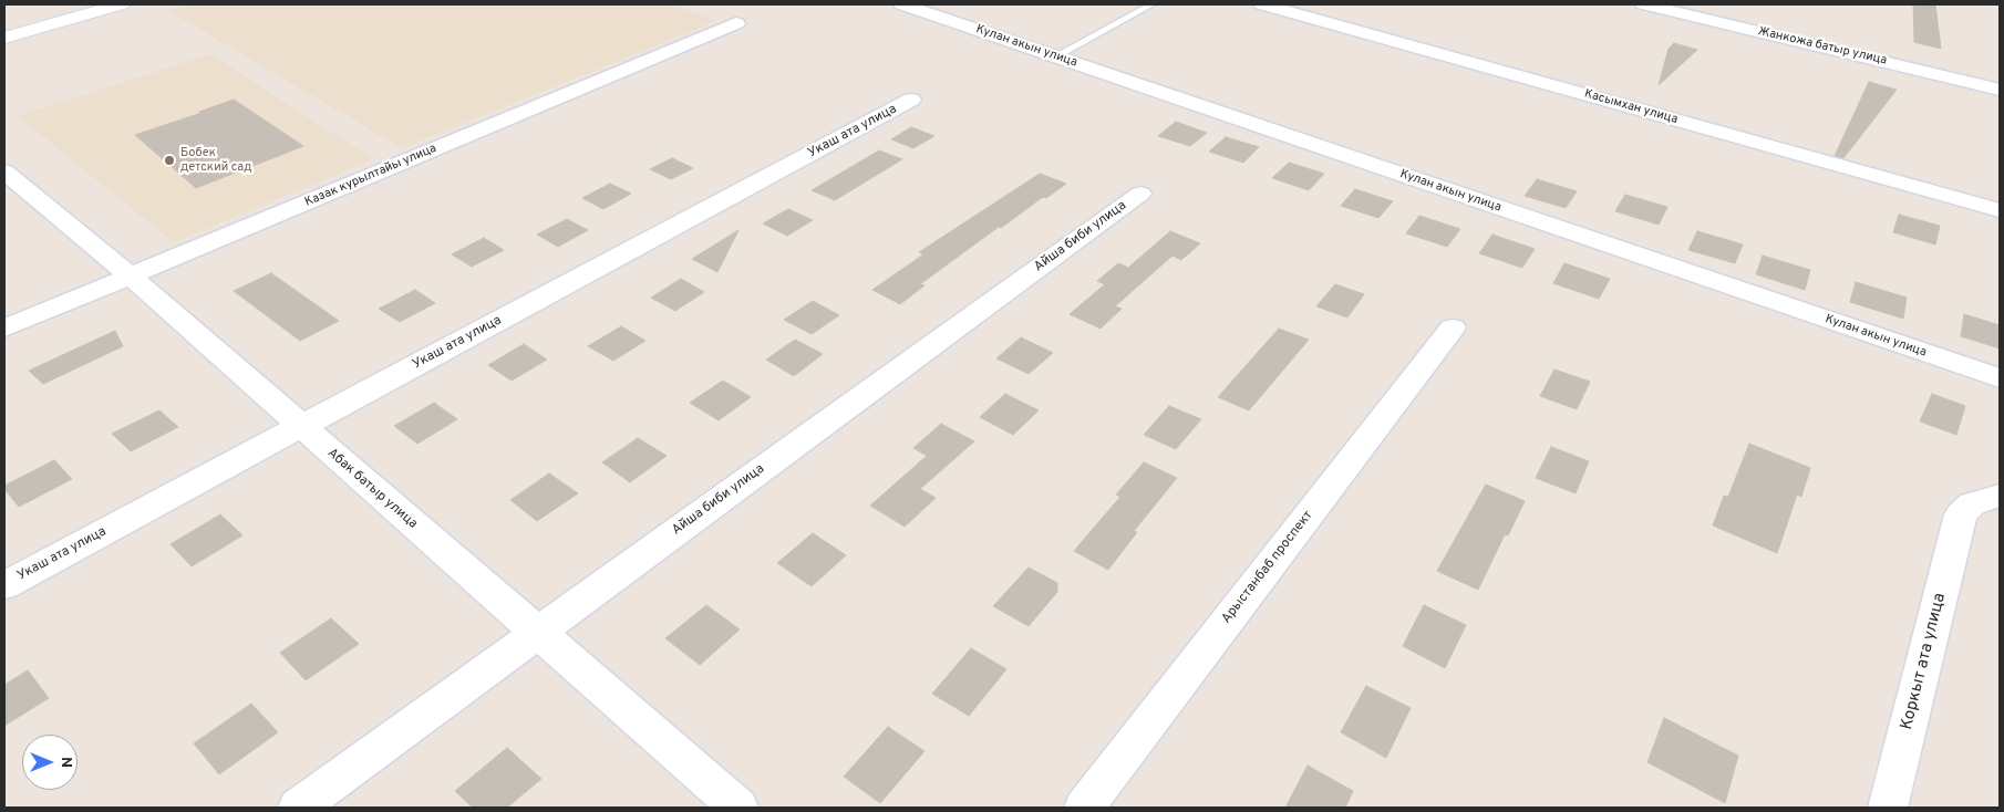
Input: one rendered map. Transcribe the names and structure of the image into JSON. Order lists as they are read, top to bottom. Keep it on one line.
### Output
{"streets":{"street":["Кулан акын улица","Жанкожа батыр улица","Касымхан улица","Укаш ата улица","Казак курылтайы улица","Айша биби улица","Абак батыр улица","Арыстанбаб проспект","Коркыт ата улица"]},"crossings":[["Укаш ата улица","Абак батыр улица"],["Казак курылтайы улица","Абак батыр улица"],["Айша биби улица","Абак батыр улица"]],"places":["Бобек детский сад"],"north":"right"}
